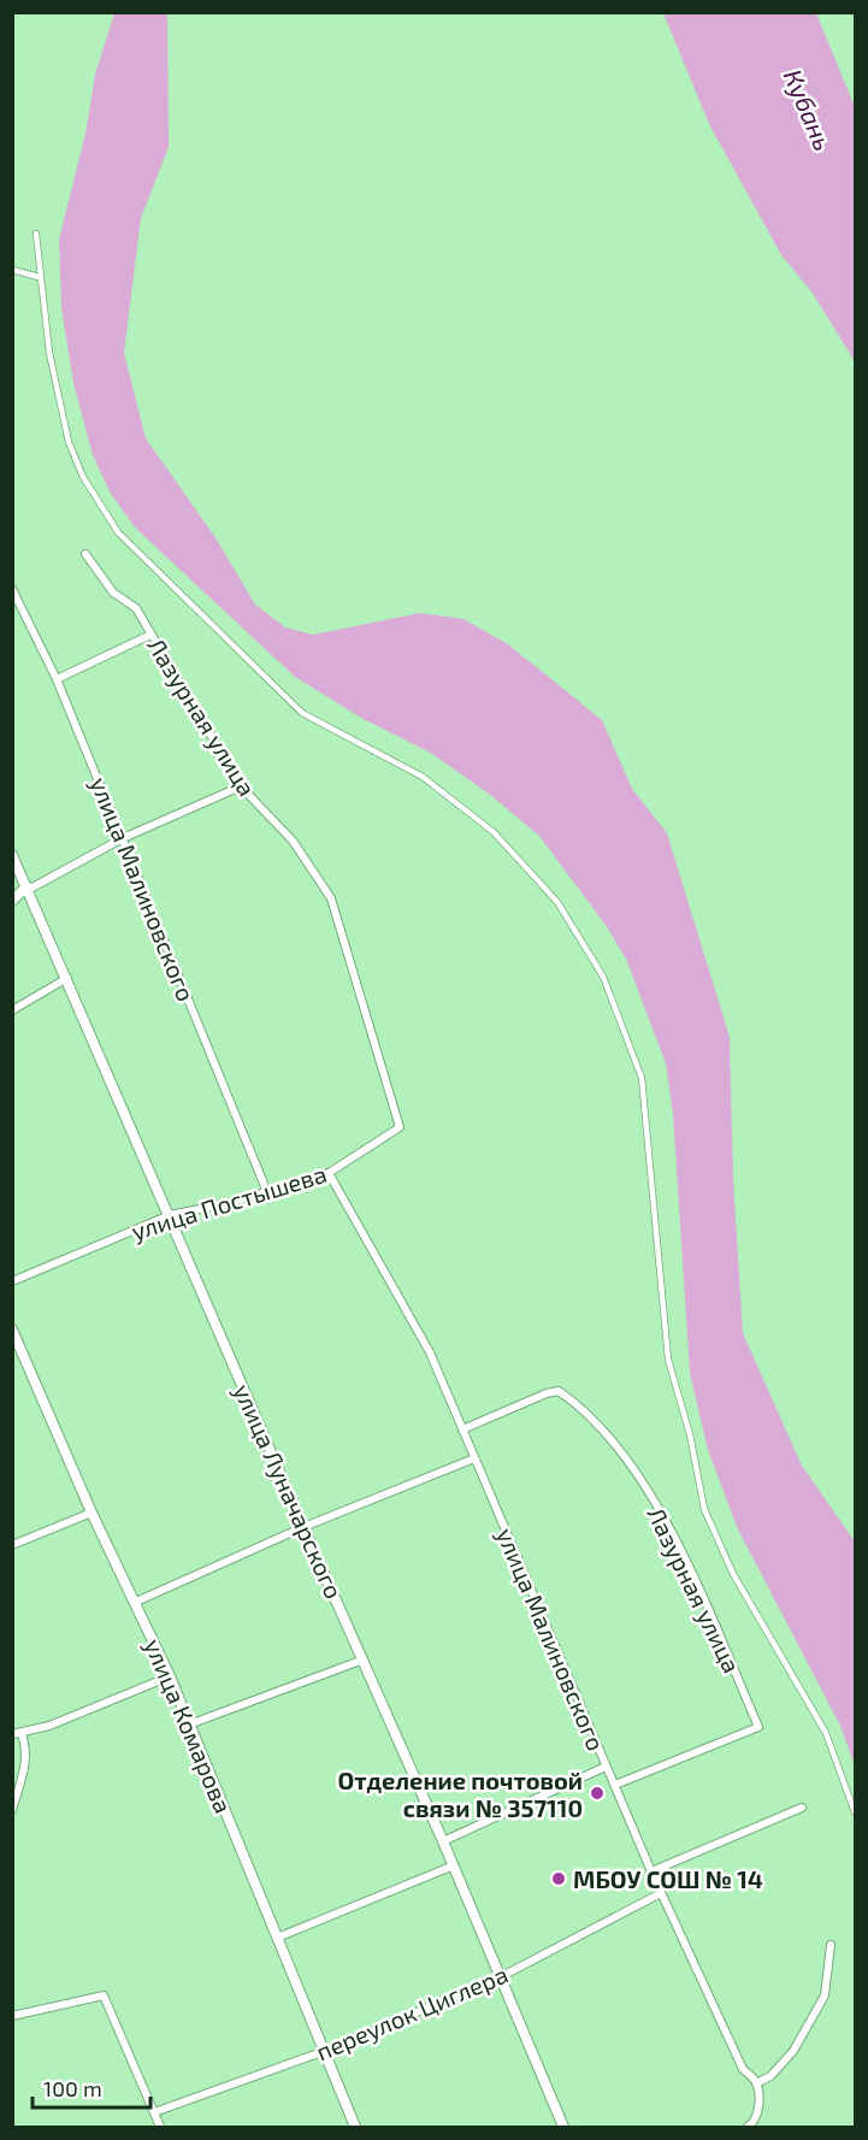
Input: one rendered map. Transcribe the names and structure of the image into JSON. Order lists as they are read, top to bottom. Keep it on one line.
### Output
{"streets":{"street":["Лазурная улица","улица Малиновского","улица Постышева","улица Луначарского","улица Комарова","переулок Циглера"]},"crossings":[["Лазурная улица","улица Малиновского"],["Лазурная улица","улица Постышева"],["улица Малиновского","улица Постышева"],["улица Малиновского","переулок Циглера"],["улица Постышева","улица Луначарского"],["улица Луначарского","переулок Циглера"],["улица Комарова","переулок Циглера"]],"water":["Кубань"],"places":["Отделение почтовой связи № 357110","МБОУ СОШ № 14"],"scale_bar":"100 m"}
